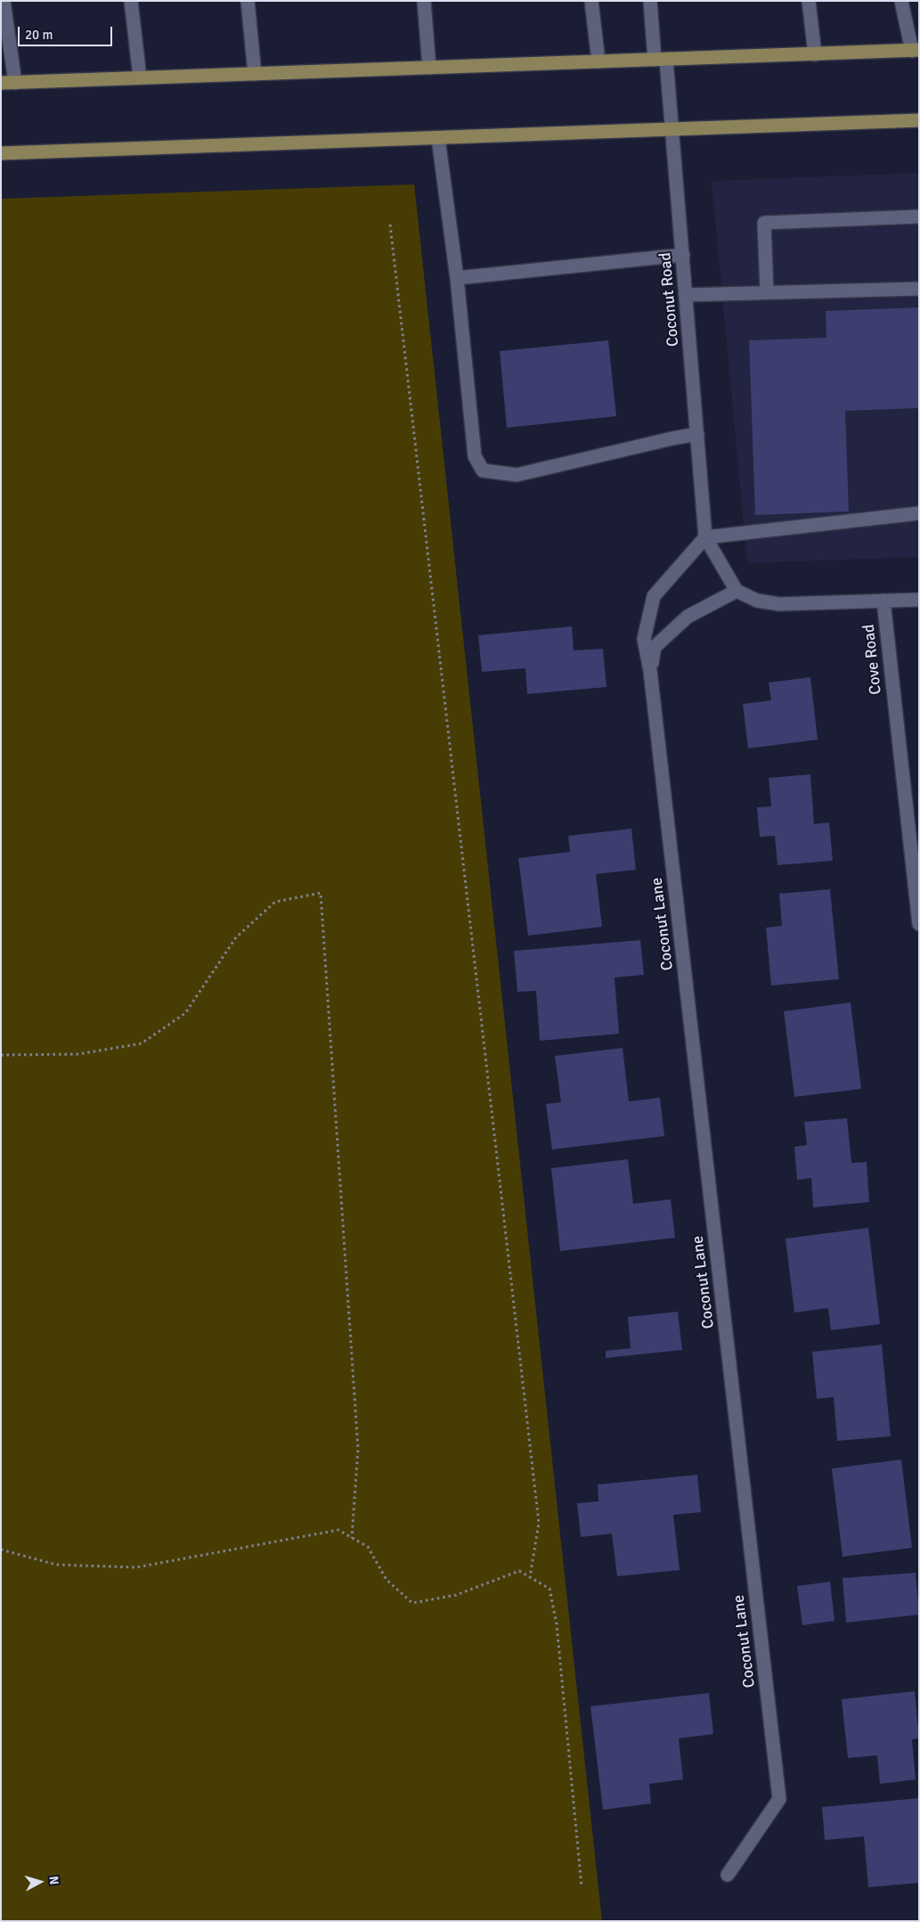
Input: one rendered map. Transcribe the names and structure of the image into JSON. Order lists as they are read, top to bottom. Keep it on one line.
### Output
{"streets":{"street":["Coconut Road","Cove Road","Coconut Lane"]},"crossings":[["Coconut Road","Coconut Lane"],["Cove Road","Coconut Lane"]],"scale_bar":"20 m","north":"right"}
